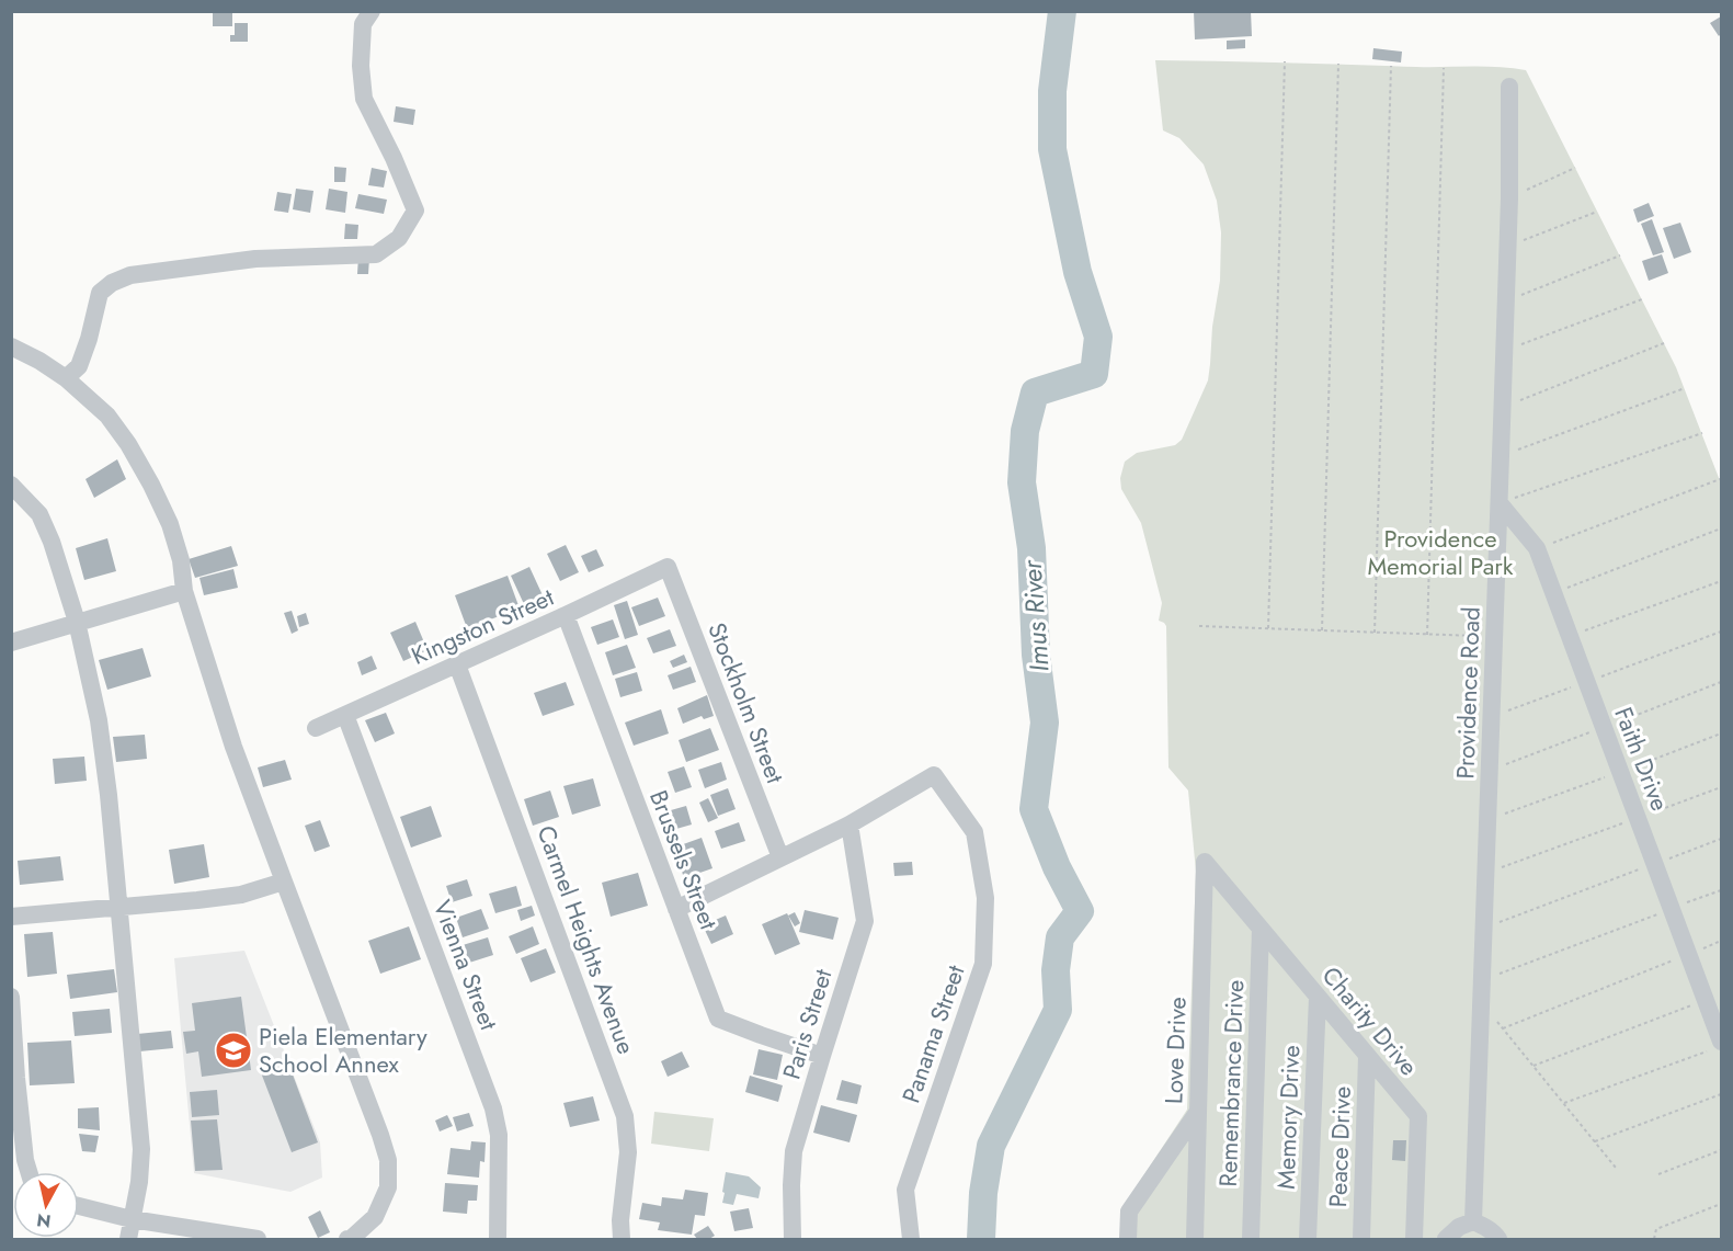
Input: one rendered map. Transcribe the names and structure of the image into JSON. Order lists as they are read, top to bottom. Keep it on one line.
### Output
{"streets":{"street":["Kingston Street","Providence Road","Stockholm Street","Faith Drive","Brussels Street","Carmel Heights Avenue","Vienna Street","Charity Drive","Paris Street","Panama Street","Love Drive","Remembrance Drive","Memory Drive","Peace Drive"]},"crossings":[["Kingston Street","Stockholm Street"],["Kingston Street","Brussels Street"],["Kingston Street","Carmel Heights Avenue"],["Kingston Street","Vienna Street"],["Providence Road","Faith Drive"],["Brussels Street","Paris Street"],["Charity Drive","Love Drive"],["Charity Drive","Remembrance Drive"],["Charity Drive","Memory Drive"],["Charity Drive","Peace Drive"],["Paris Street","Panama Street"]],"water":["Imus River"],"parks":["Providence Memorial Park"],"places":{"school or university":["Piela Elementary School Annex"]},"north":"bottom"}
